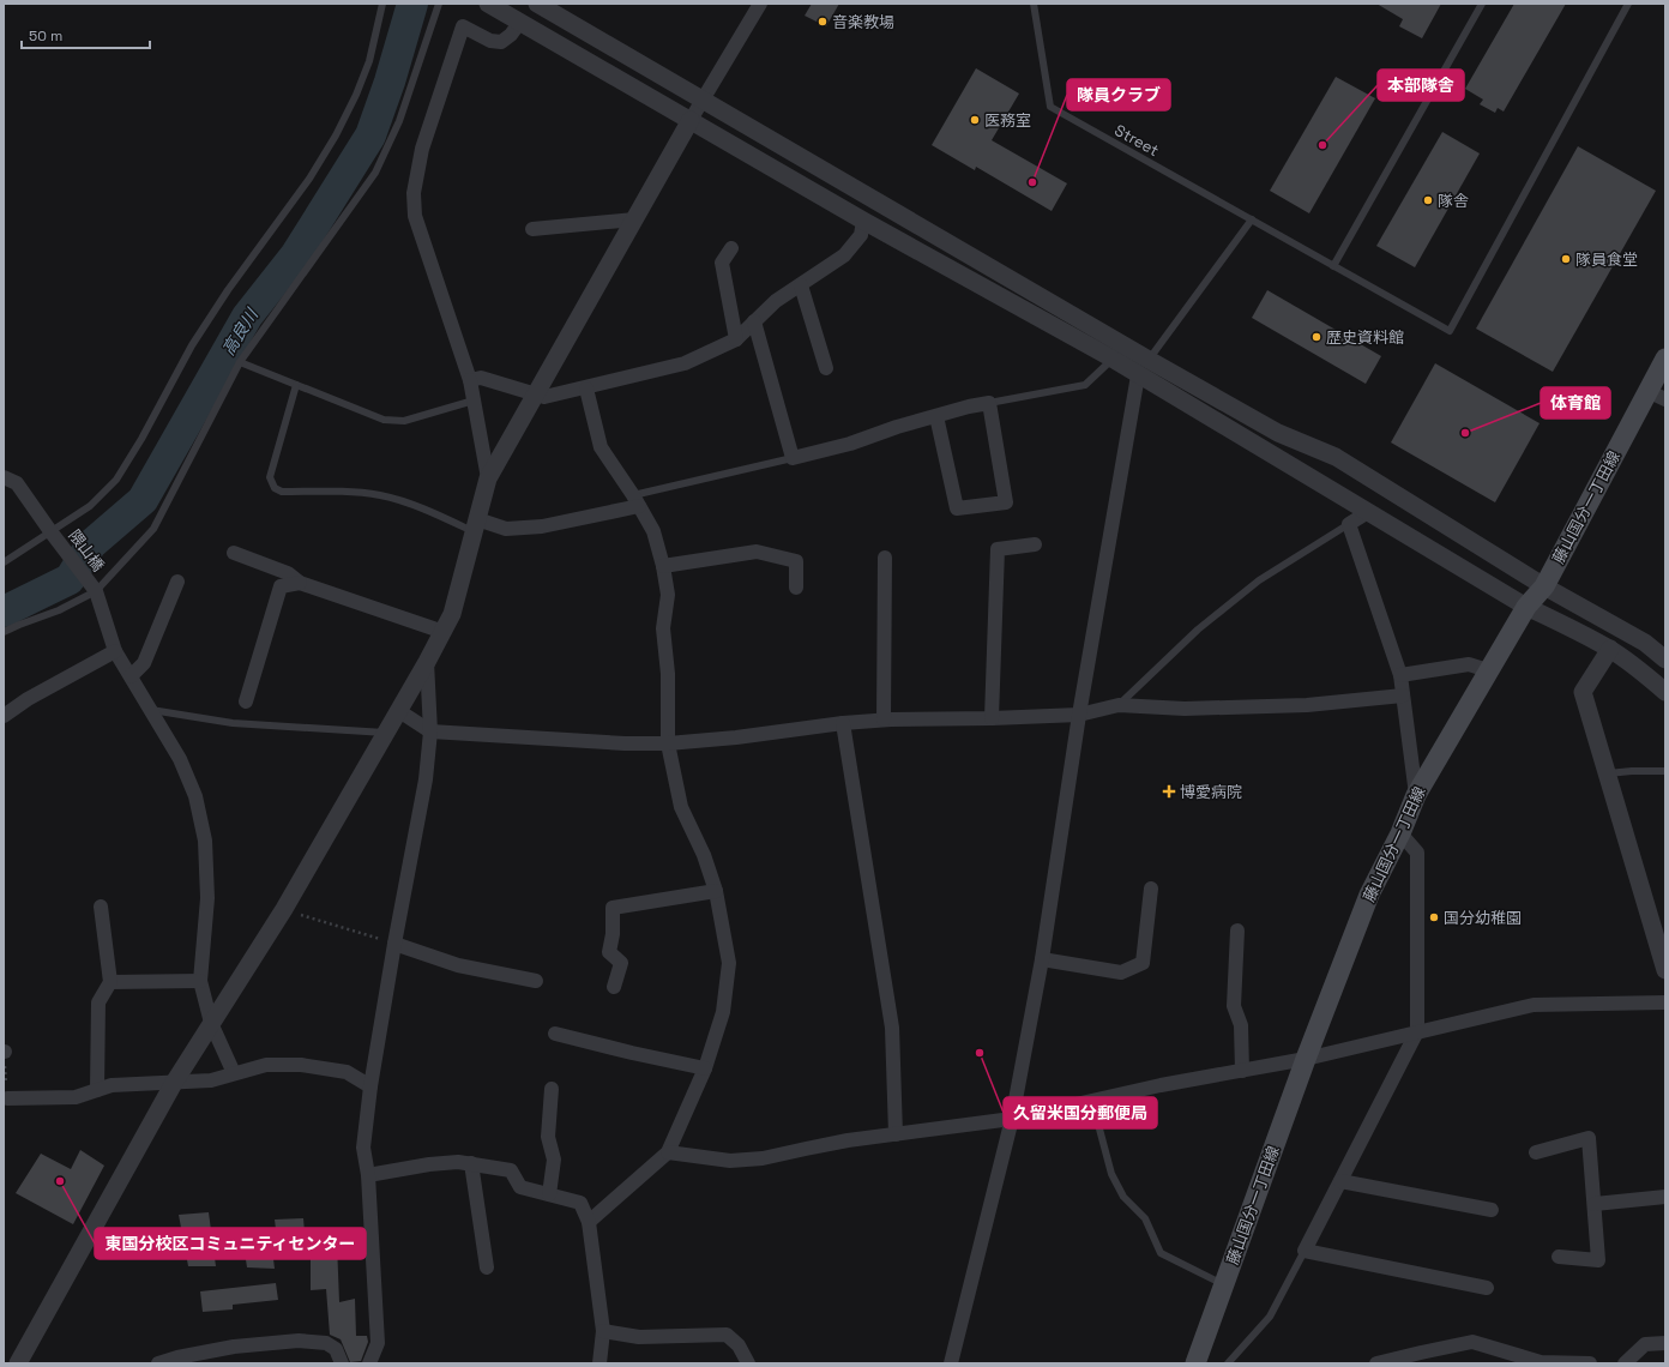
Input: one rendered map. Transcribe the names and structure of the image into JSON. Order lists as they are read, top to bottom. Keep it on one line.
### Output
{"streets":{"main road":["藤山国分一丁田線"],"street":["隈山橋"],"lane":["Street"]},"water":["高良川"],"places":{"other":["音楽教場","医務室","本部隊舎","隊員クラブ","隊舎","隊員食堂","歴史資料館","体育館","国分幼稚園","久留米国分郵便局","東国分校区コミュニティセンター"],"health":["博愛病院"]},"scale_bar":"50 m"}
